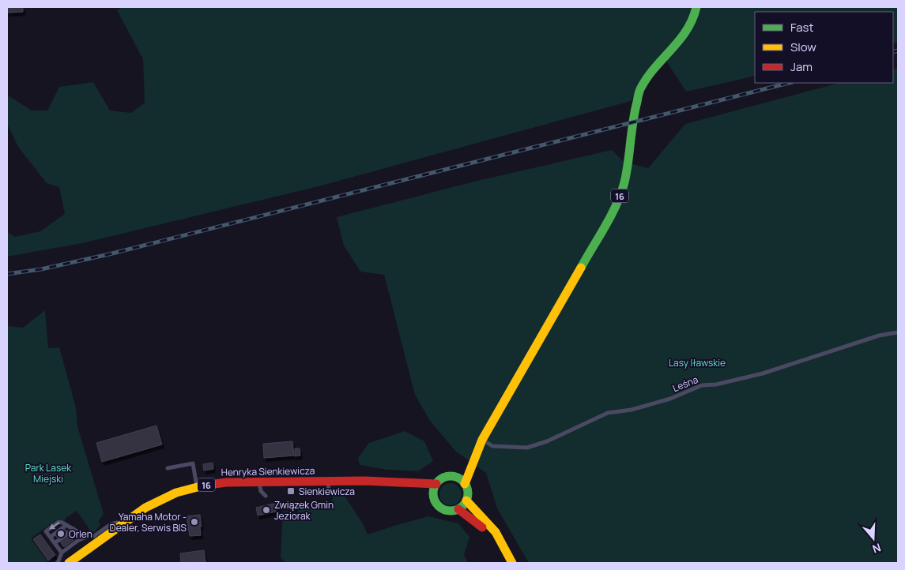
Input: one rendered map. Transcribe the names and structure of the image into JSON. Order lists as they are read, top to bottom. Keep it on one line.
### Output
{"streets":{"main road":["16","Henryka Sienkiewicza"],"lane":["Leśna"]},"crossings":[["16","Leśna"],["16","Henryka Sienkiewicza"]],"parks":["Lasy Iławskie","Park Lasek Miejski"],"places":{"transit":["Sienkiewicza"],"other":["Związek Gmin Jeziorak","Yamaha Motor - Dealer, Serwis BIS","Orlen"]},"legend":["Fast","Slow","Jam"],"north":"bottom"}
